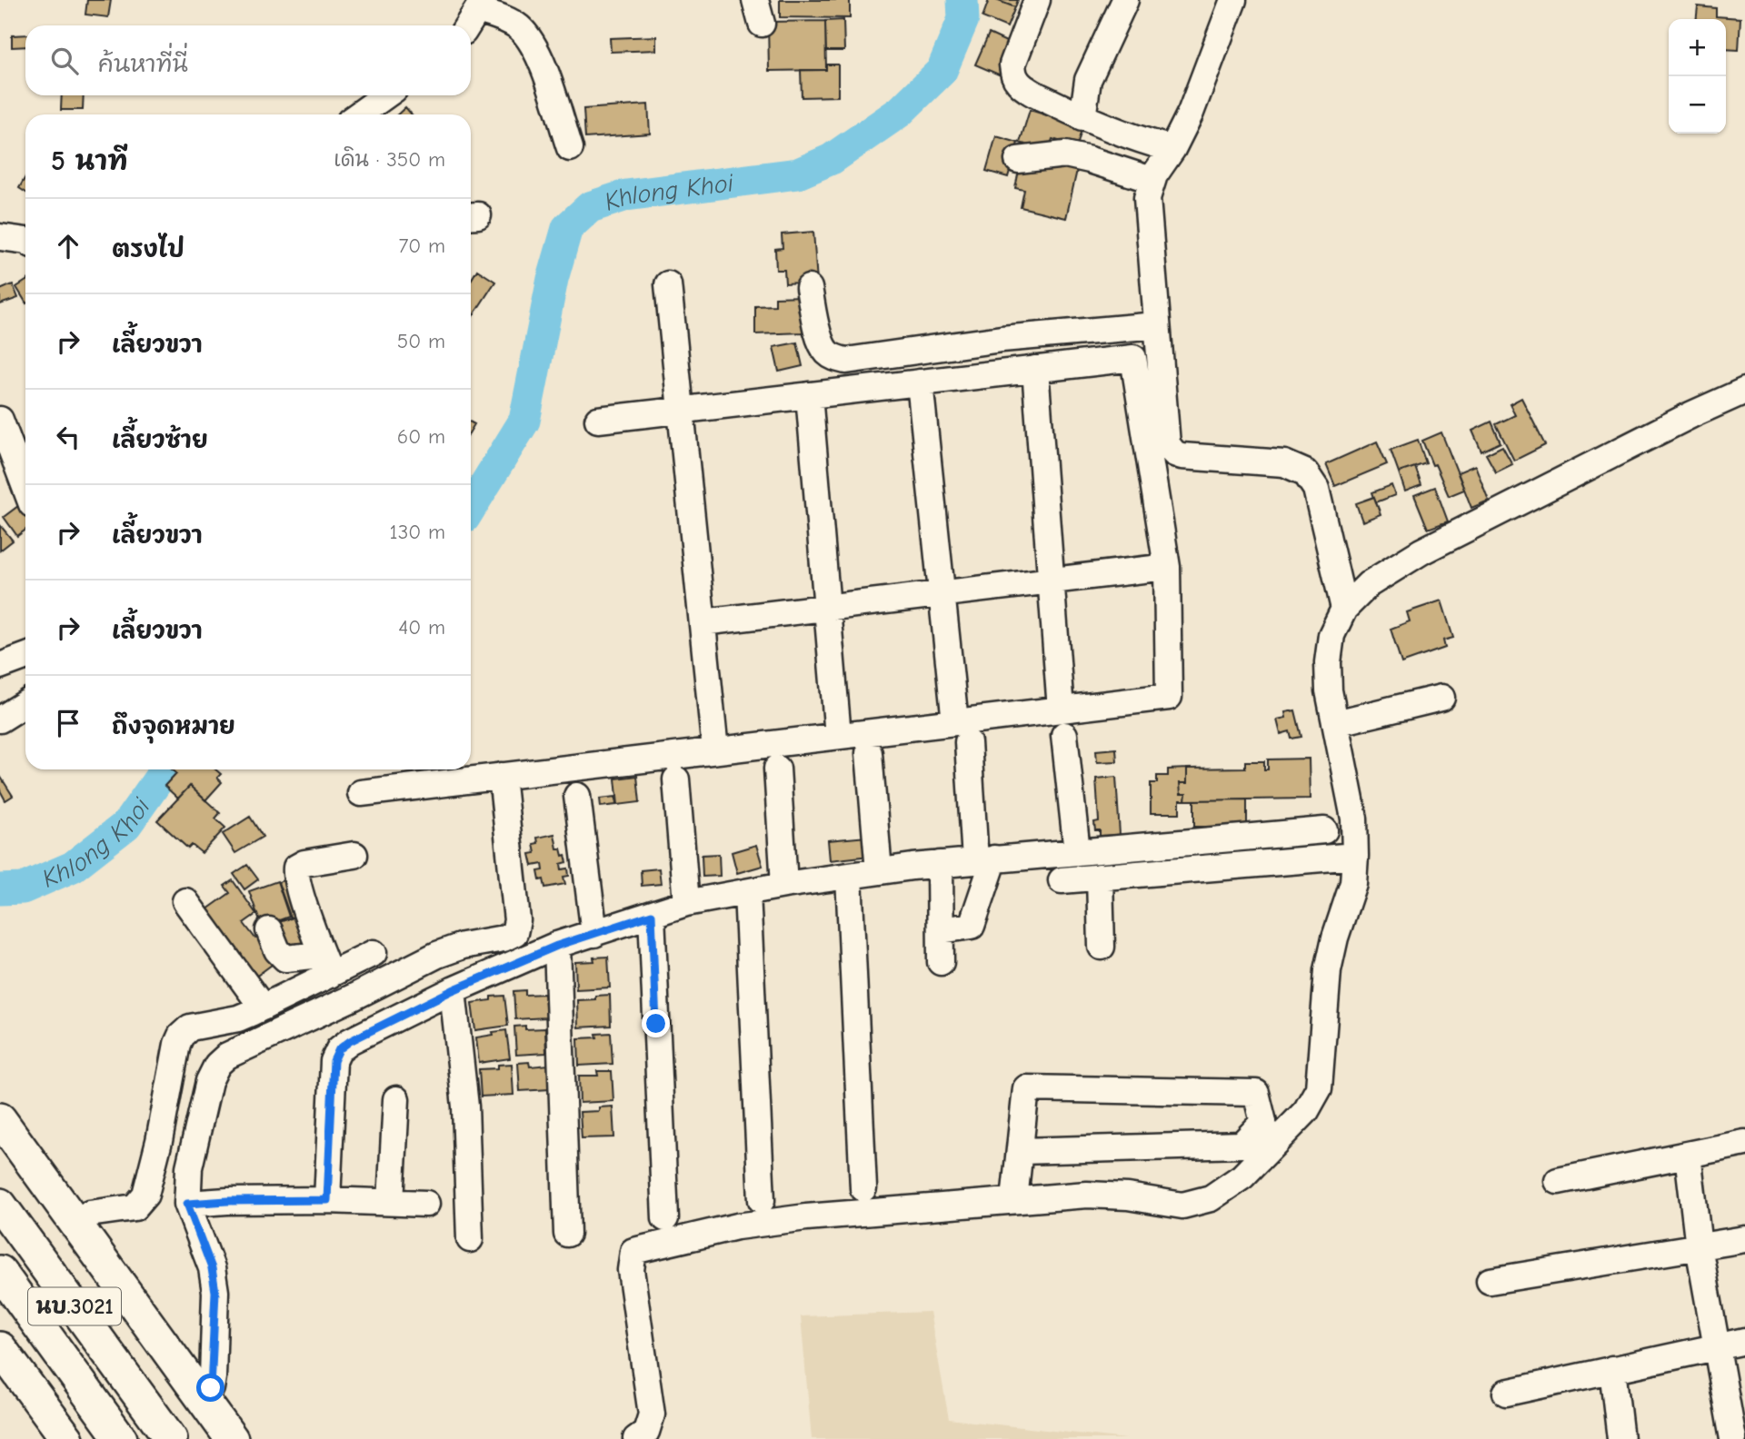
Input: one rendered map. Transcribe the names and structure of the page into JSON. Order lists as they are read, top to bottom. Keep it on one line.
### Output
{"streets":{"main road":["นบ.3021"]},"water":["Khlong Khoi"],"page":{"map_buttons":["+","−"],"search":"ค้นหาที่นี่","heading":["5 นาที","เดิน · 350 m"],"list":[["ตรงไป","70 m"],["เลี้ยวขวา","50 m"],["เลี้ยวซ้าย","60 m"],["เลี้ยวขวา","130 m"],["เลี้ยวขวา","40 m"],"ถึงจุดหมาย"]}}
